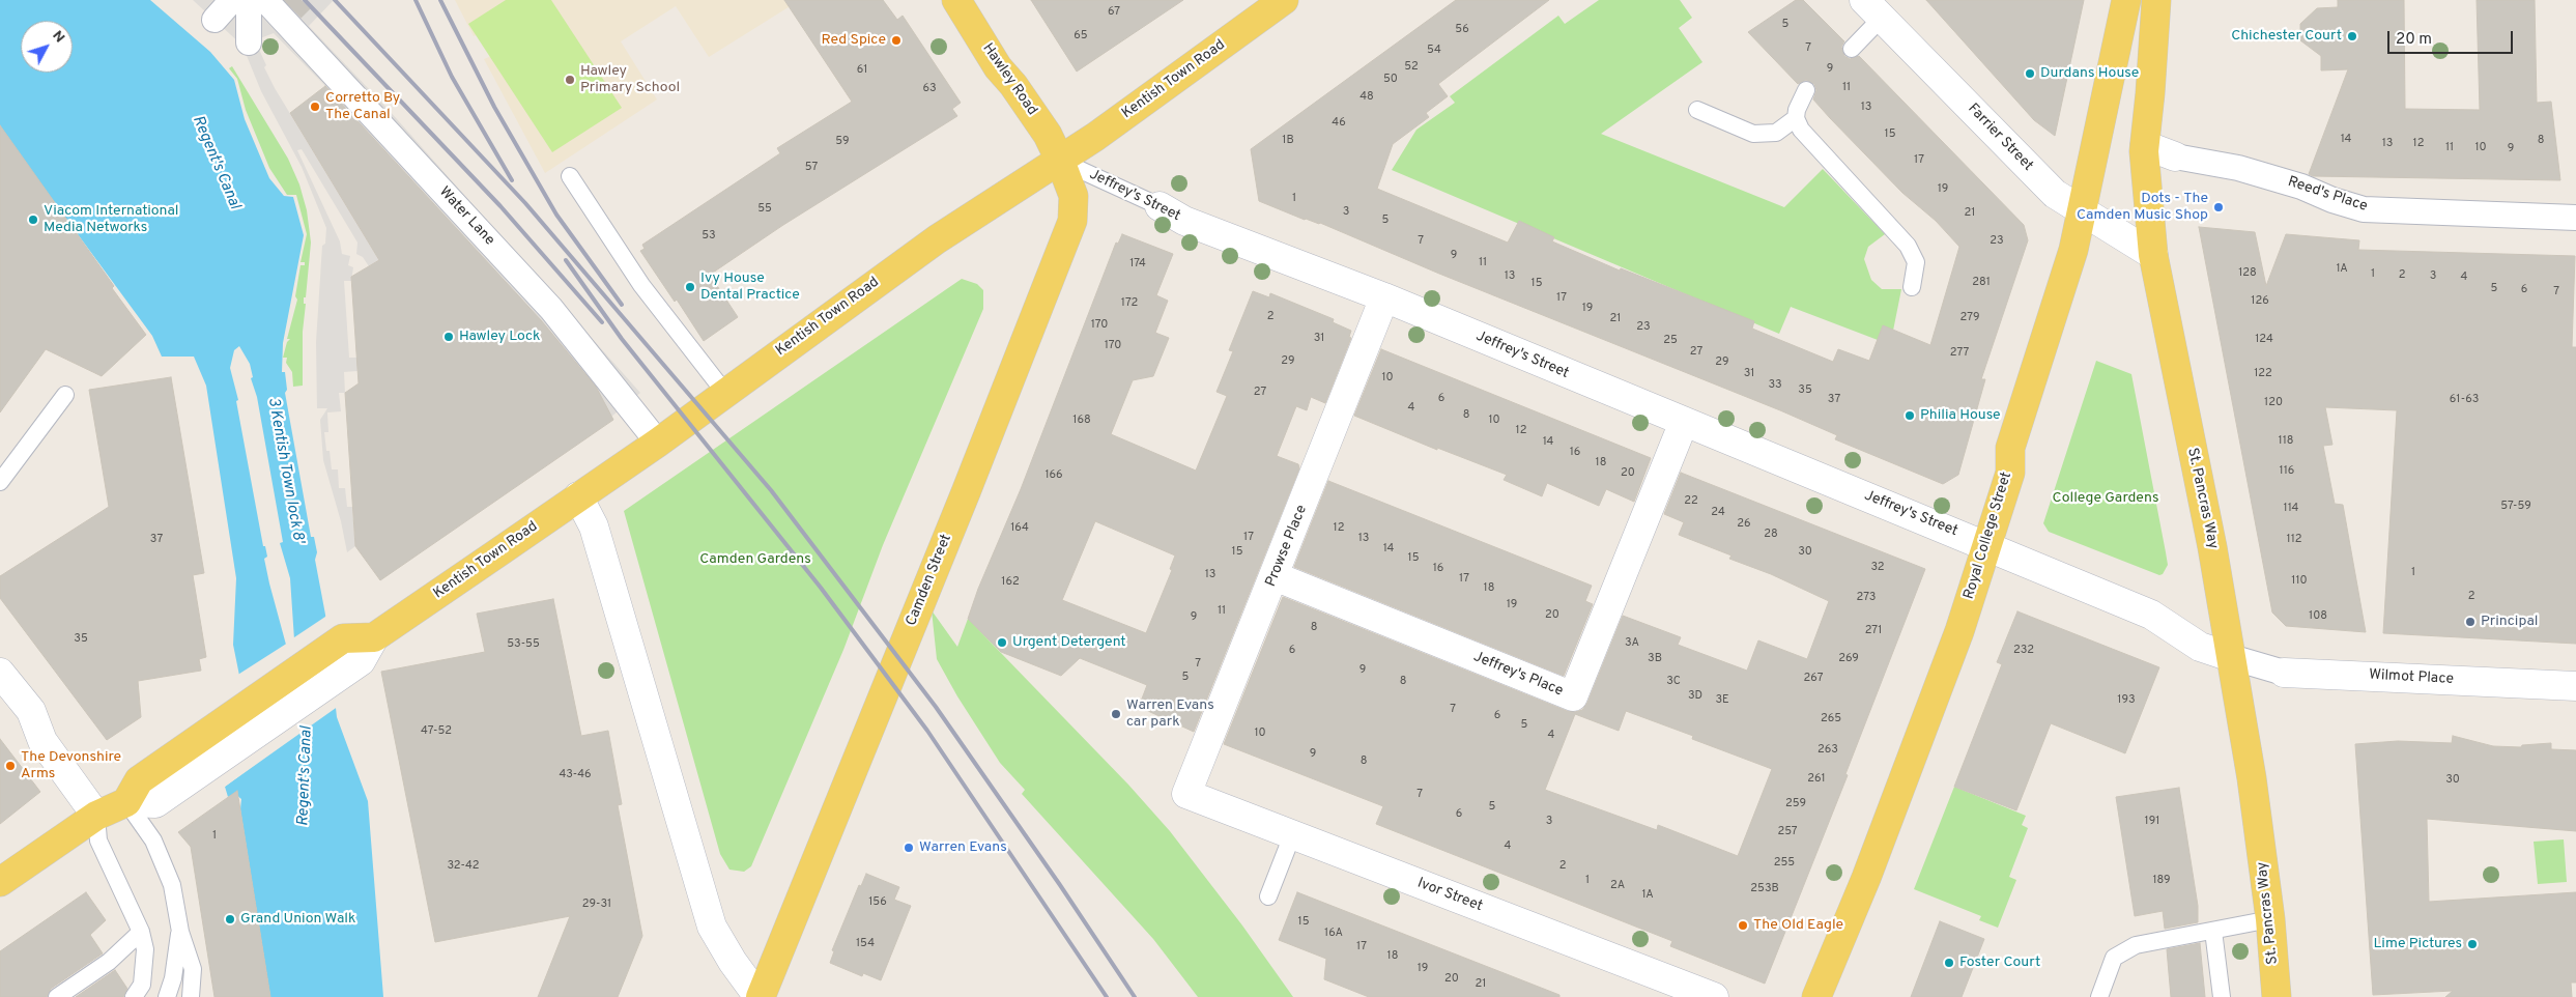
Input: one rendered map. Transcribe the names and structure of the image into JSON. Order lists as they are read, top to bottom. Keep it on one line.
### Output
{"streets":{"main road":["Hawley Road","Kentish Town Road","St. Pancras Way","Royal College Street","Camden Street"],"street":["Farrier Street","Reed's Place","Jeffrey's Street","Water Lane","Prowse Place","Jeffrey's Place","Wilmot Place","Ivor Street"]},"crossings":[["Hawley Road","Kentish Town Road"],["Hawley Road","Jeffrey's Street"],["Hawley Road","Camden Street"],["Kentish Town Road","Jeffrey's Street"],["Kentish Town Road","Water Lane"],["Kentish Town Road","Camden Street"],["Farrier Street","St. Pancras Way"],["Farrier Street","Royal College Street"],["Reed's Place","St. Pancras Way"],["Jeffrey's Street","Royal College Street"],["Jeffrey's Street","Prowse Place"],["Jeffrey's Street","Camden Street"],["Jeffrey's Street","Jeffrey's Place"],["Jeffrey's Street","Wilmot Place"],["St. Pancras Way","Wilmot Place"],["Royal College Street","Wilmot Place"],["Prowse Place","Jeffrey's Place"],["Prowse Place","Ivor Street"]],"water":["Regent's Canal","3 Kentish Town lock 8'"],"parks":["College Gardens","Camden Gardens"],"places":["Chichester Court","Red Spice","Durdans House","Hawley Primary School","Corretto By The Canal","Dots - The Camden Music Shop","Viacom International Media Networks","Ivy House Dental Practice","Hawley Lock","Philia House","Principal","Urgent Detergent","Warren Evans car park","The Devonshire Arms","Warren Evans","Grand Union Walk","The Old Eagle","Lime Pictures","Foster Court"],"house_numbers":["67","5","56","65","7","54","52","9","61","50","11","63","48","13","46","15","14","1B","8","59","13","12","11","10","9","17","57","19","1","55","3","21","5","53","7","23","9","11","174","1A","128","1","2","13","3","4","281","15","5","6","7","17","126","172","19","2","279","21","170","23","31","124","25","170","27","277","29","29","31","122","10","33","35","27","6","37","61-63","120","4","8","168","10","12","118","14","16","18","116","20","166","22","57-59","114","24","26","164","12","28","17","13","37","112","14","15","30","15","32","16","1","13","17","110","162","18","2","273","19","11","20","108","9","8","271","35","3A","53-55","6","232","3B","269","7","9","5","267","8","3C","3D","3E","193","7","6","265","5","47-52","10","4","263","9","8","43-46","261","30","7","259","5","6","3","191","257","1","4","255","32-42","2","1","189","2A","253B","1A","156","29-31","15","16A","154","17","18","19","20","21"],"scale_bar":"20 m","north":"top right"}
